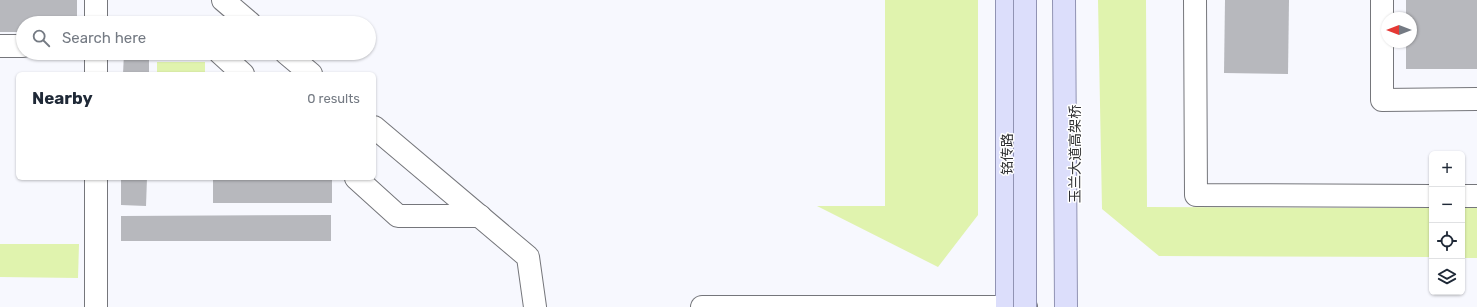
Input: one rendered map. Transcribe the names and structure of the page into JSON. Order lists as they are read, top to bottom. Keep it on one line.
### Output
{"streets":{"main road":["铭传路","玉兰大道高架桥"]},"north":"left","page":{"search":"Search here","heading":["Nearby","0 results"],"map_buttons":["+","−"]}}
